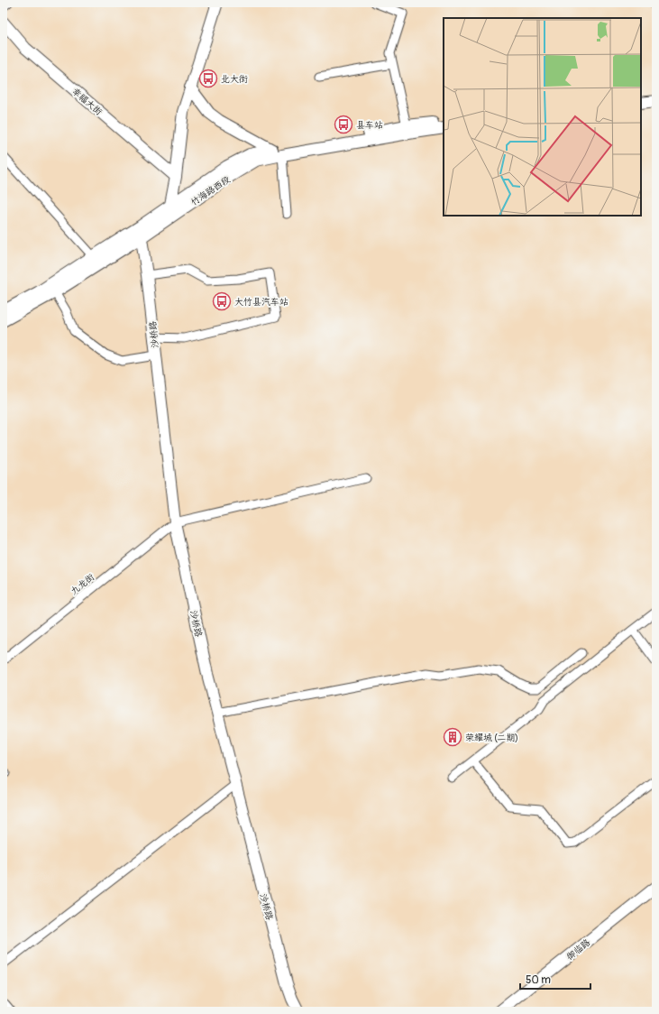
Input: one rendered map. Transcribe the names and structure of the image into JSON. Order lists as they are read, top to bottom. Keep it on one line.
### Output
{"streets":{"street":["幸福大街","竹海路西段","沙桥路","九龙街","御临路"]},"crossings":[["竹海路西段","沙桥路"],["沙桥路","九龙街"]],"places":{"bus stop":["北大街","县车站","大竹县汽车站"],"building":["荣耀城 (二期)"]},"scale_bar":"50 m"}
